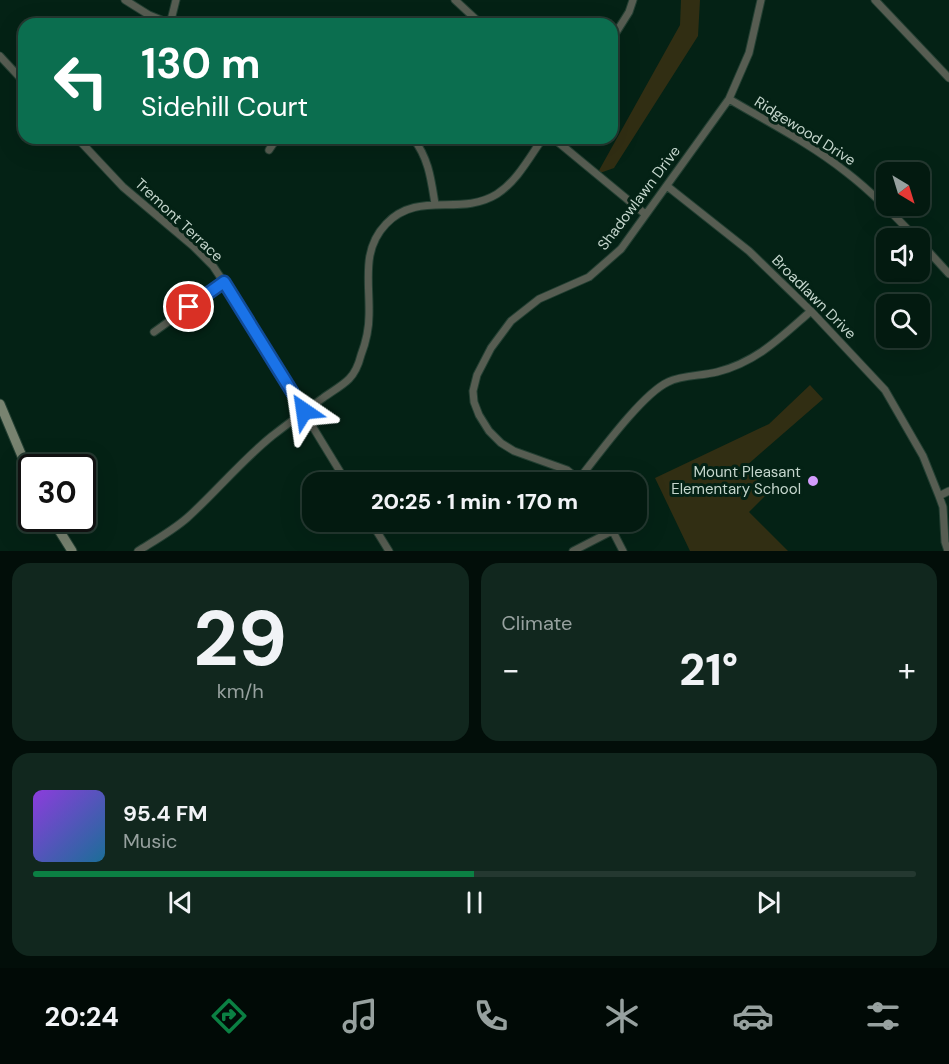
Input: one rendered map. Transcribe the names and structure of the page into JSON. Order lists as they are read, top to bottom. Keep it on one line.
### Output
{"streets":{"street":["Ridgewood Drive","Shadowlawn Drive","Tremont Terrace","Broadlawn Drive"]},"crossings":[["Ridgewood Drive","Shadowlawn Drive"],["Shadowlawn Drive","Broadlawn Drive"]],"places":["Mount Pleasant Elementary School"],"north":"bottom right","page":{"turn":["130 m","Sidehill Court"],"limit":"30","trip":"20:25 · 1 min · 170 m","tile":[["29","km/h"],"Climate"],"heat":["−","21°","+"],"song":["95.4 FM","Music"],"tabs":"20:24"}}
